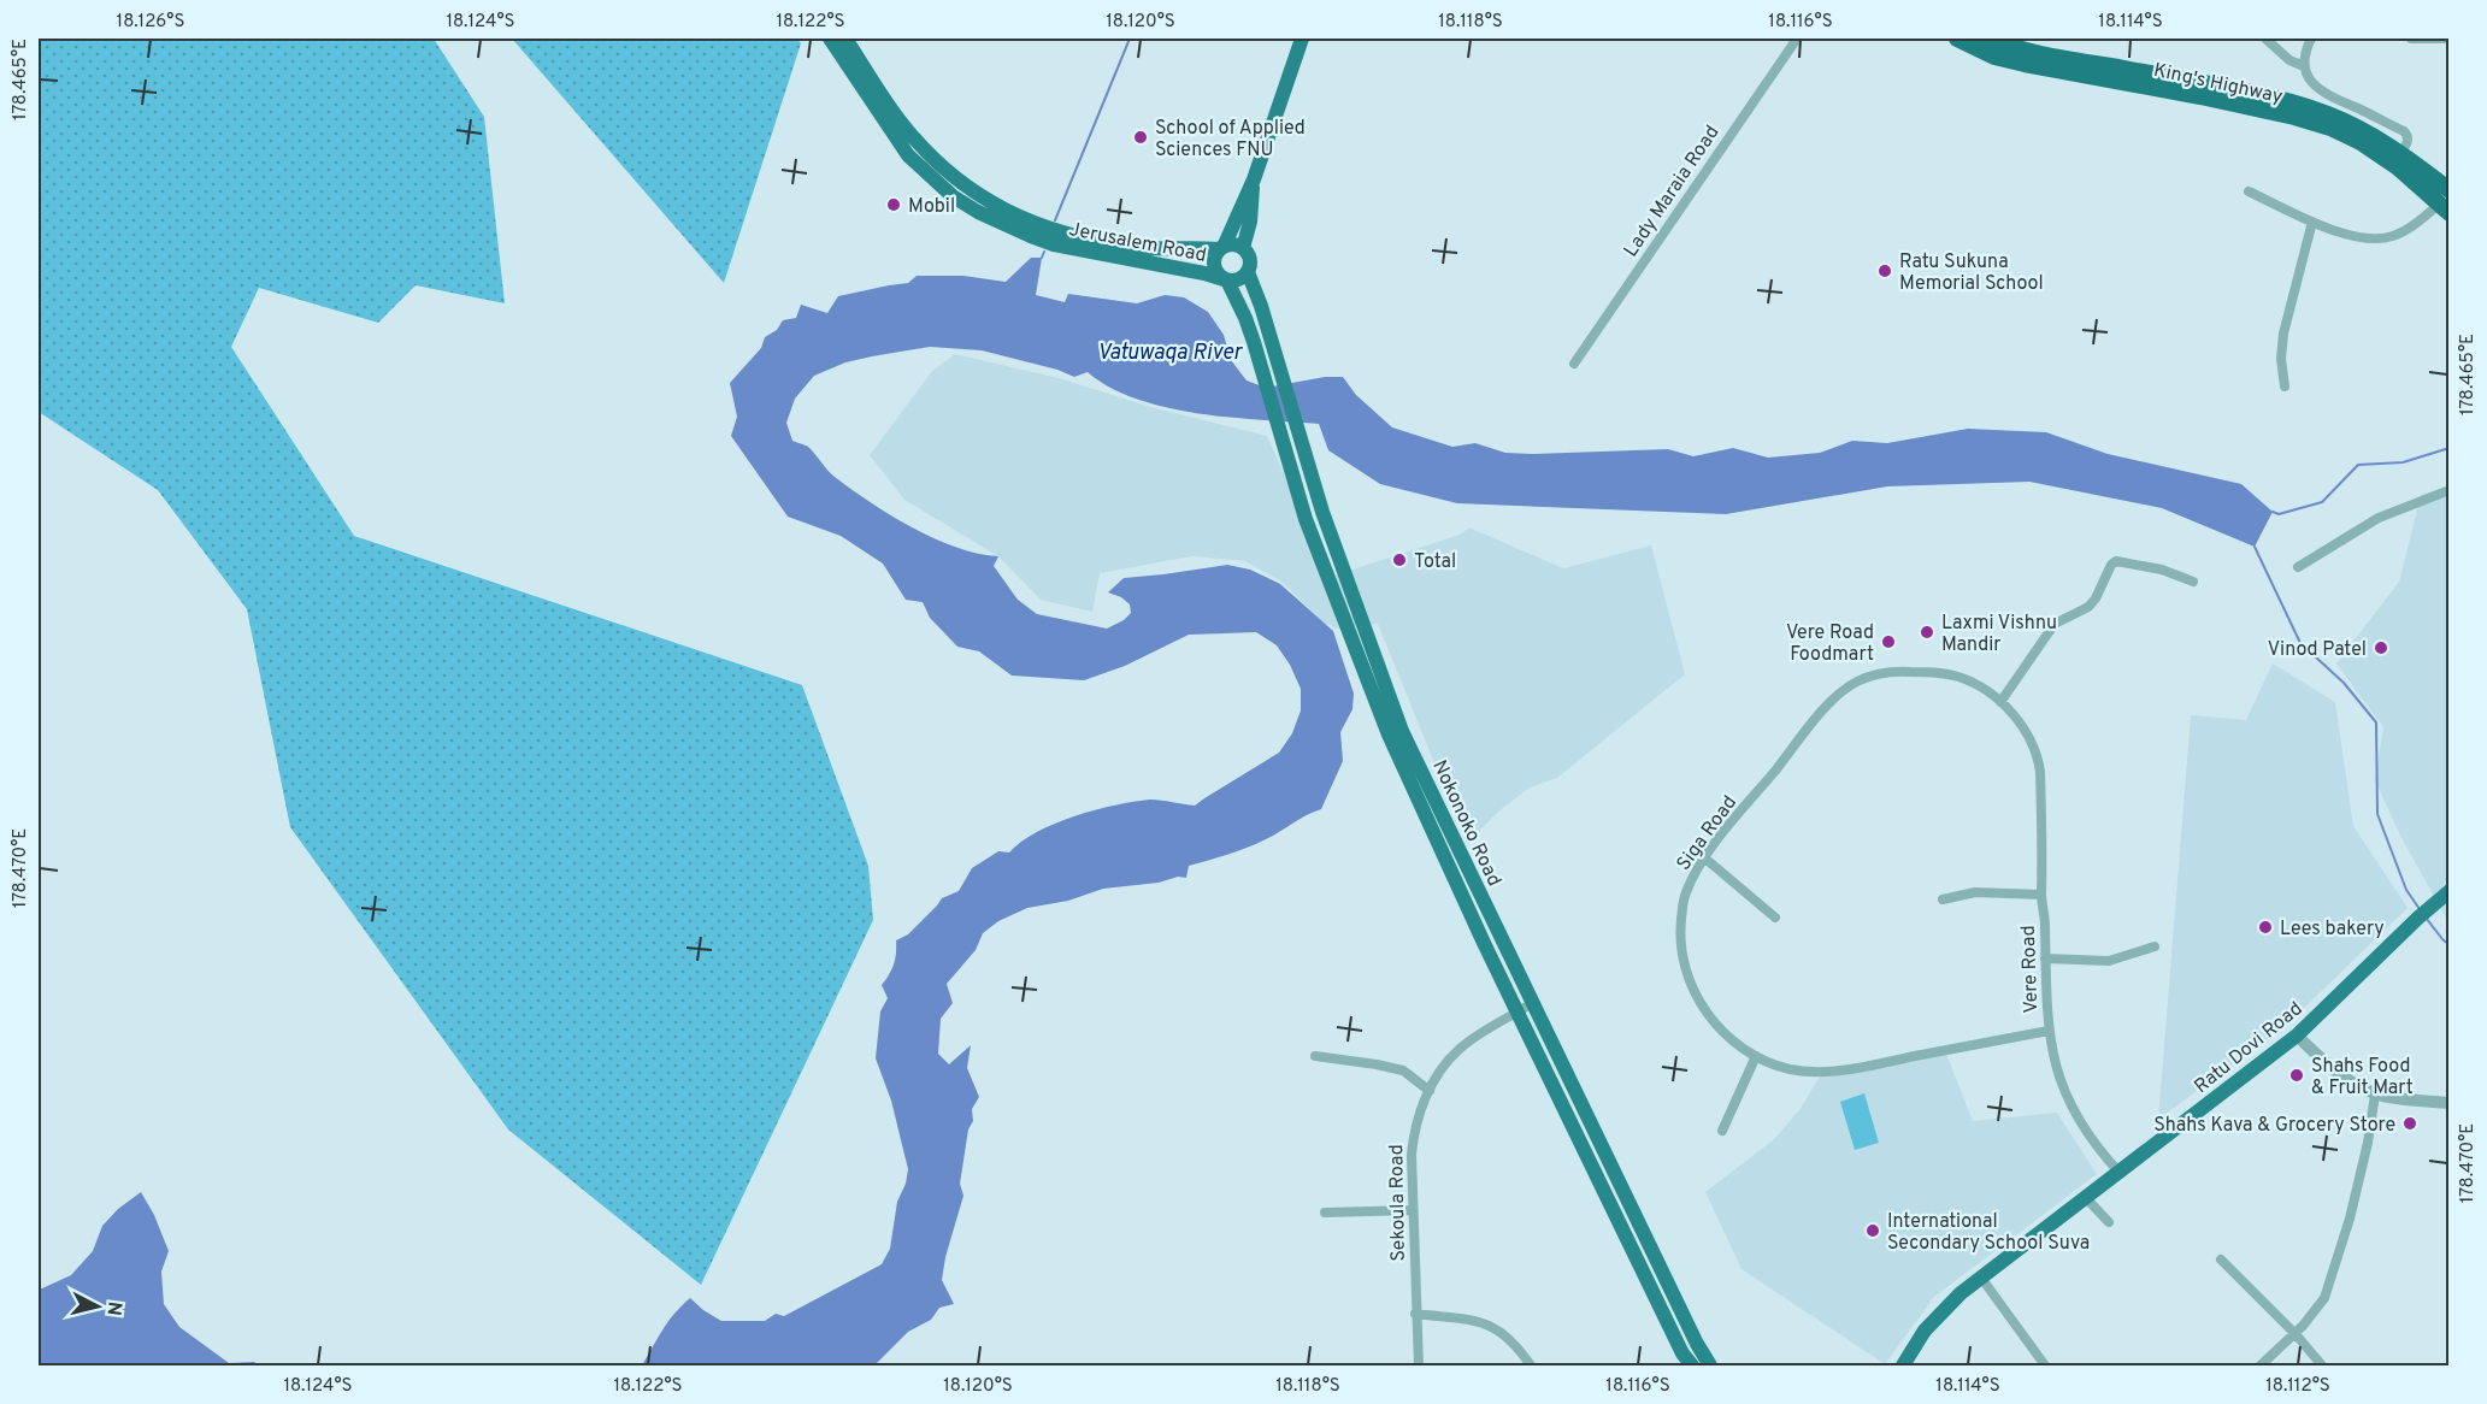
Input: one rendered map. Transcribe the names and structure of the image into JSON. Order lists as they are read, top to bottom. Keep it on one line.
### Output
{"streets":{"highway":["King's Highway"],"main road":["Jerusalem Road","Nokonoko Road","Ratu Dovi Road"],"street":["Lady Maraia Road","Siga Road","Vere Road","Sekoula Road"]},"crossings":[["Jerusalem Road","Nokonoko Road"],["Nokonoko Road","Sekoula Road"],["Siga Road","Vere Road"],["Vere Road","Ratu Dovi Road"]],"water":["Vatuwaqa River"],"places":["School of Applied Sciences FNU","Mobil","Ratu Sukuna Memorial School","Total","Laxmi Vishnu Mandir","Vere Road Foodmart","Vinod Patel","Lees bakery","Shahs Food & Fruit Mart","Shahs Kava & Grocery Store","International Secondary School Suva"],"north":"right","coordinates":["18.126°S","18.124°S","18.122°S","18.120°S","18.118°S","18.116°S","18.114°S","178.465°E","178.470°E","18.112°S"]}
